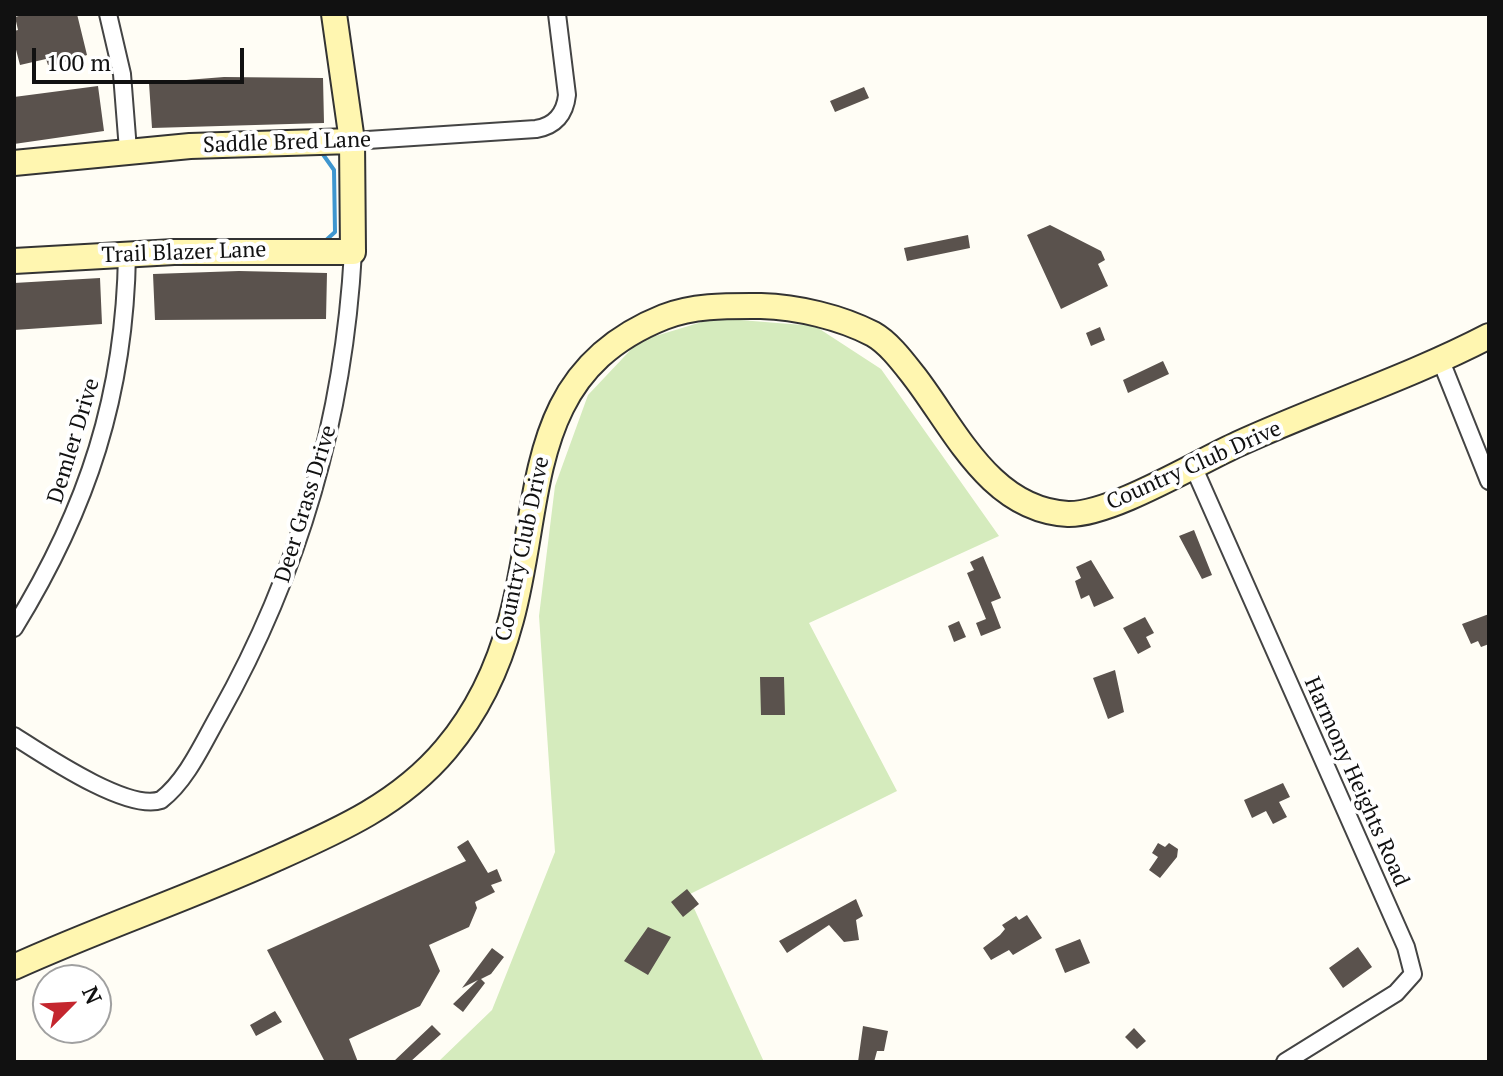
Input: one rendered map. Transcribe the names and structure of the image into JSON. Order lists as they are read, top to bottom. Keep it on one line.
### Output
{"streets":{"street":["Saddle Bred Lane","Trail Blazer Lane","Demler Drive","Country Club Drive","Deer Grass Drive","Harmony Heights Road"]},"crossings":[["Saddle Bred Lane","Deer Grass Drive"],["Trail Blazer Lane","Demler Drive"],["Trail Blazer Lane","Deer Grass Drive"],["Country Club Drive","Harmony Heights Road"]],"scale_bar":"100 m","north":"top right"}
